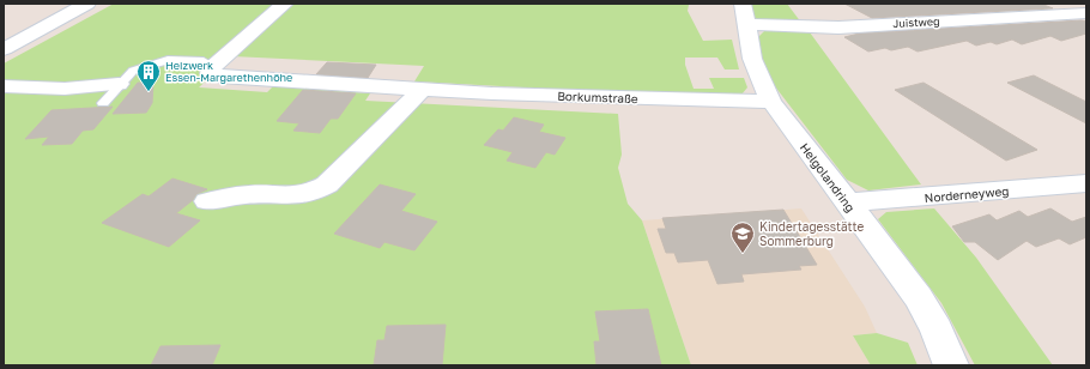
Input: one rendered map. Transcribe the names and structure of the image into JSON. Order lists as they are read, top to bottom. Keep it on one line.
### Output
{"streets":{"street":["Juistweg","Borkumstraße","Helgolandring","Norderneyweg"]},"crossings":[["Juistweg","Helgolandring"],["Borkumstraße","Helgolandring"],["Helgolandring","Norderneyweg"]],"places":{"building":["Heizwerk Essen-Margarethenhöhe"],"school or university":["Kindertagesstätte Sommerburg"]}}
